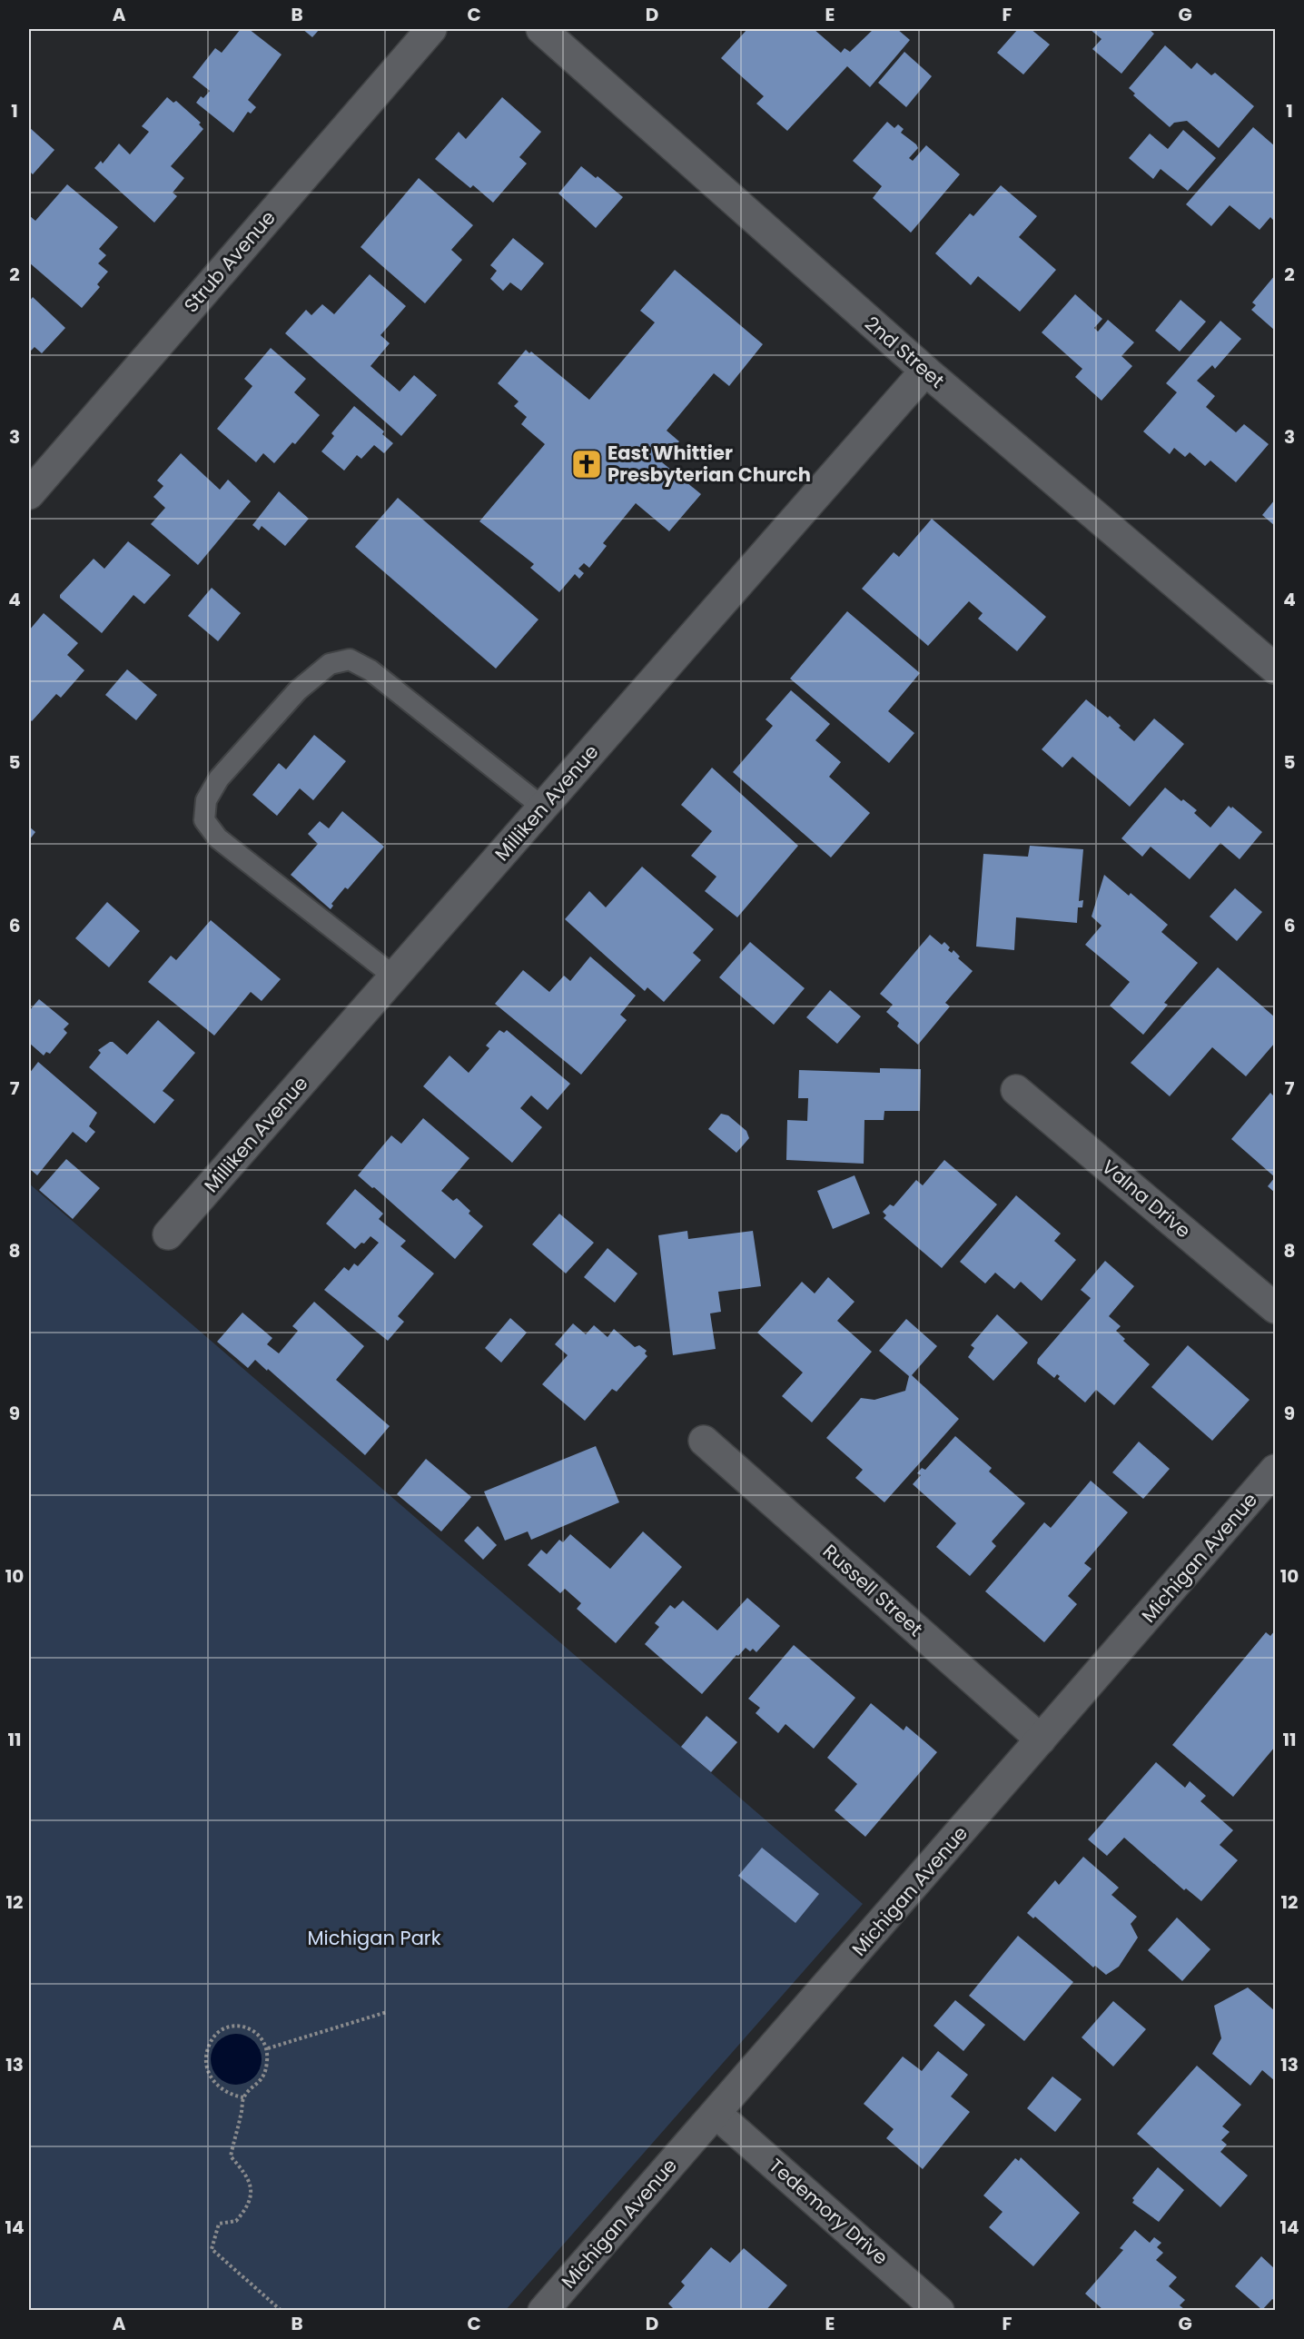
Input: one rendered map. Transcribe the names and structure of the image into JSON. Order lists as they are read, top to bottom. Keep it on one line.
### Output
{"streets":{"street":["Strub Avenue","2nd Street","Milliken Avenue","Valna Drive","Michigan Avenue","Russell Street","Tedemory Drive"]},"crossings":[["2nd Street","Milliken Avenue"],["Michigan Avenue","Russell Street"],["Michigan Avenue","Tedemory Drive"]],"parks":["Michigan Park"],"places":{"church":["East Whittier Presbyterian Church"]},"grid":{"columns":["A","B","C","D","E","F","G"],"rows":["1","2","3","4","5","6","7","8","9","10","11","12","13","14"]}}
